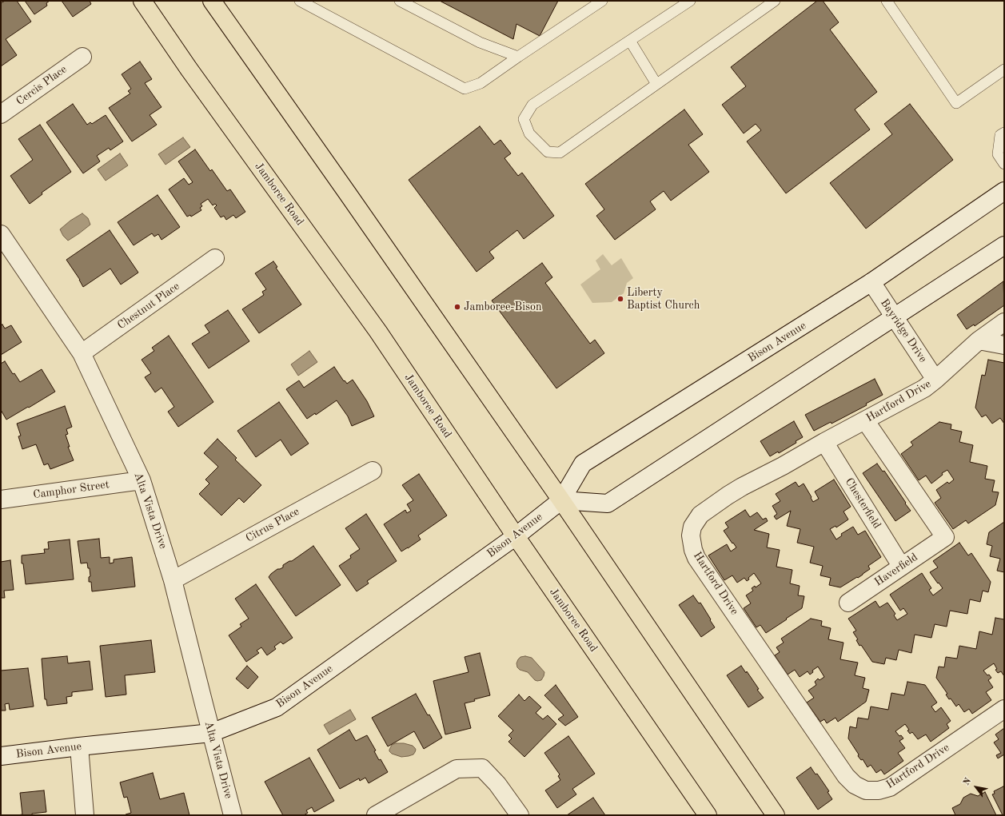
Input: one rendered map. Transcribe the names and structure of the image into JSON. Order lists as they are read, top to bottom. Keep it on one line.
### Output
{"streets":{"main road":["Jamboree Road"],"street":["Cercis Place","Chestnut Place","Bayridge Drive","Bison Avenue","Hartford Drive","Camphor Street","Chesterfield","Alta Vista Drive","Citrus Place","Haverfield"]},"crossings":[["Jamboree Road","Bison Avenue"],["Chestnut Place","Alta Vista Drive"],["Bayridge Drive","Bison Avenue"],["Bayridge Drive","Hartford Drive"],["Bison Avenue","Alta Vista Drive"],["Hartford Drive","Chesterfield"],["Hartford Drive","Haverfield"],["Camphor Street","Alta Vista Drive"],["Chesterfield","Haverfield"],["Alta Vista Drive","Citrus Place"]],"places":["Liberty Baptist Church","Jamboree-Bison"],"north":"top left"}
